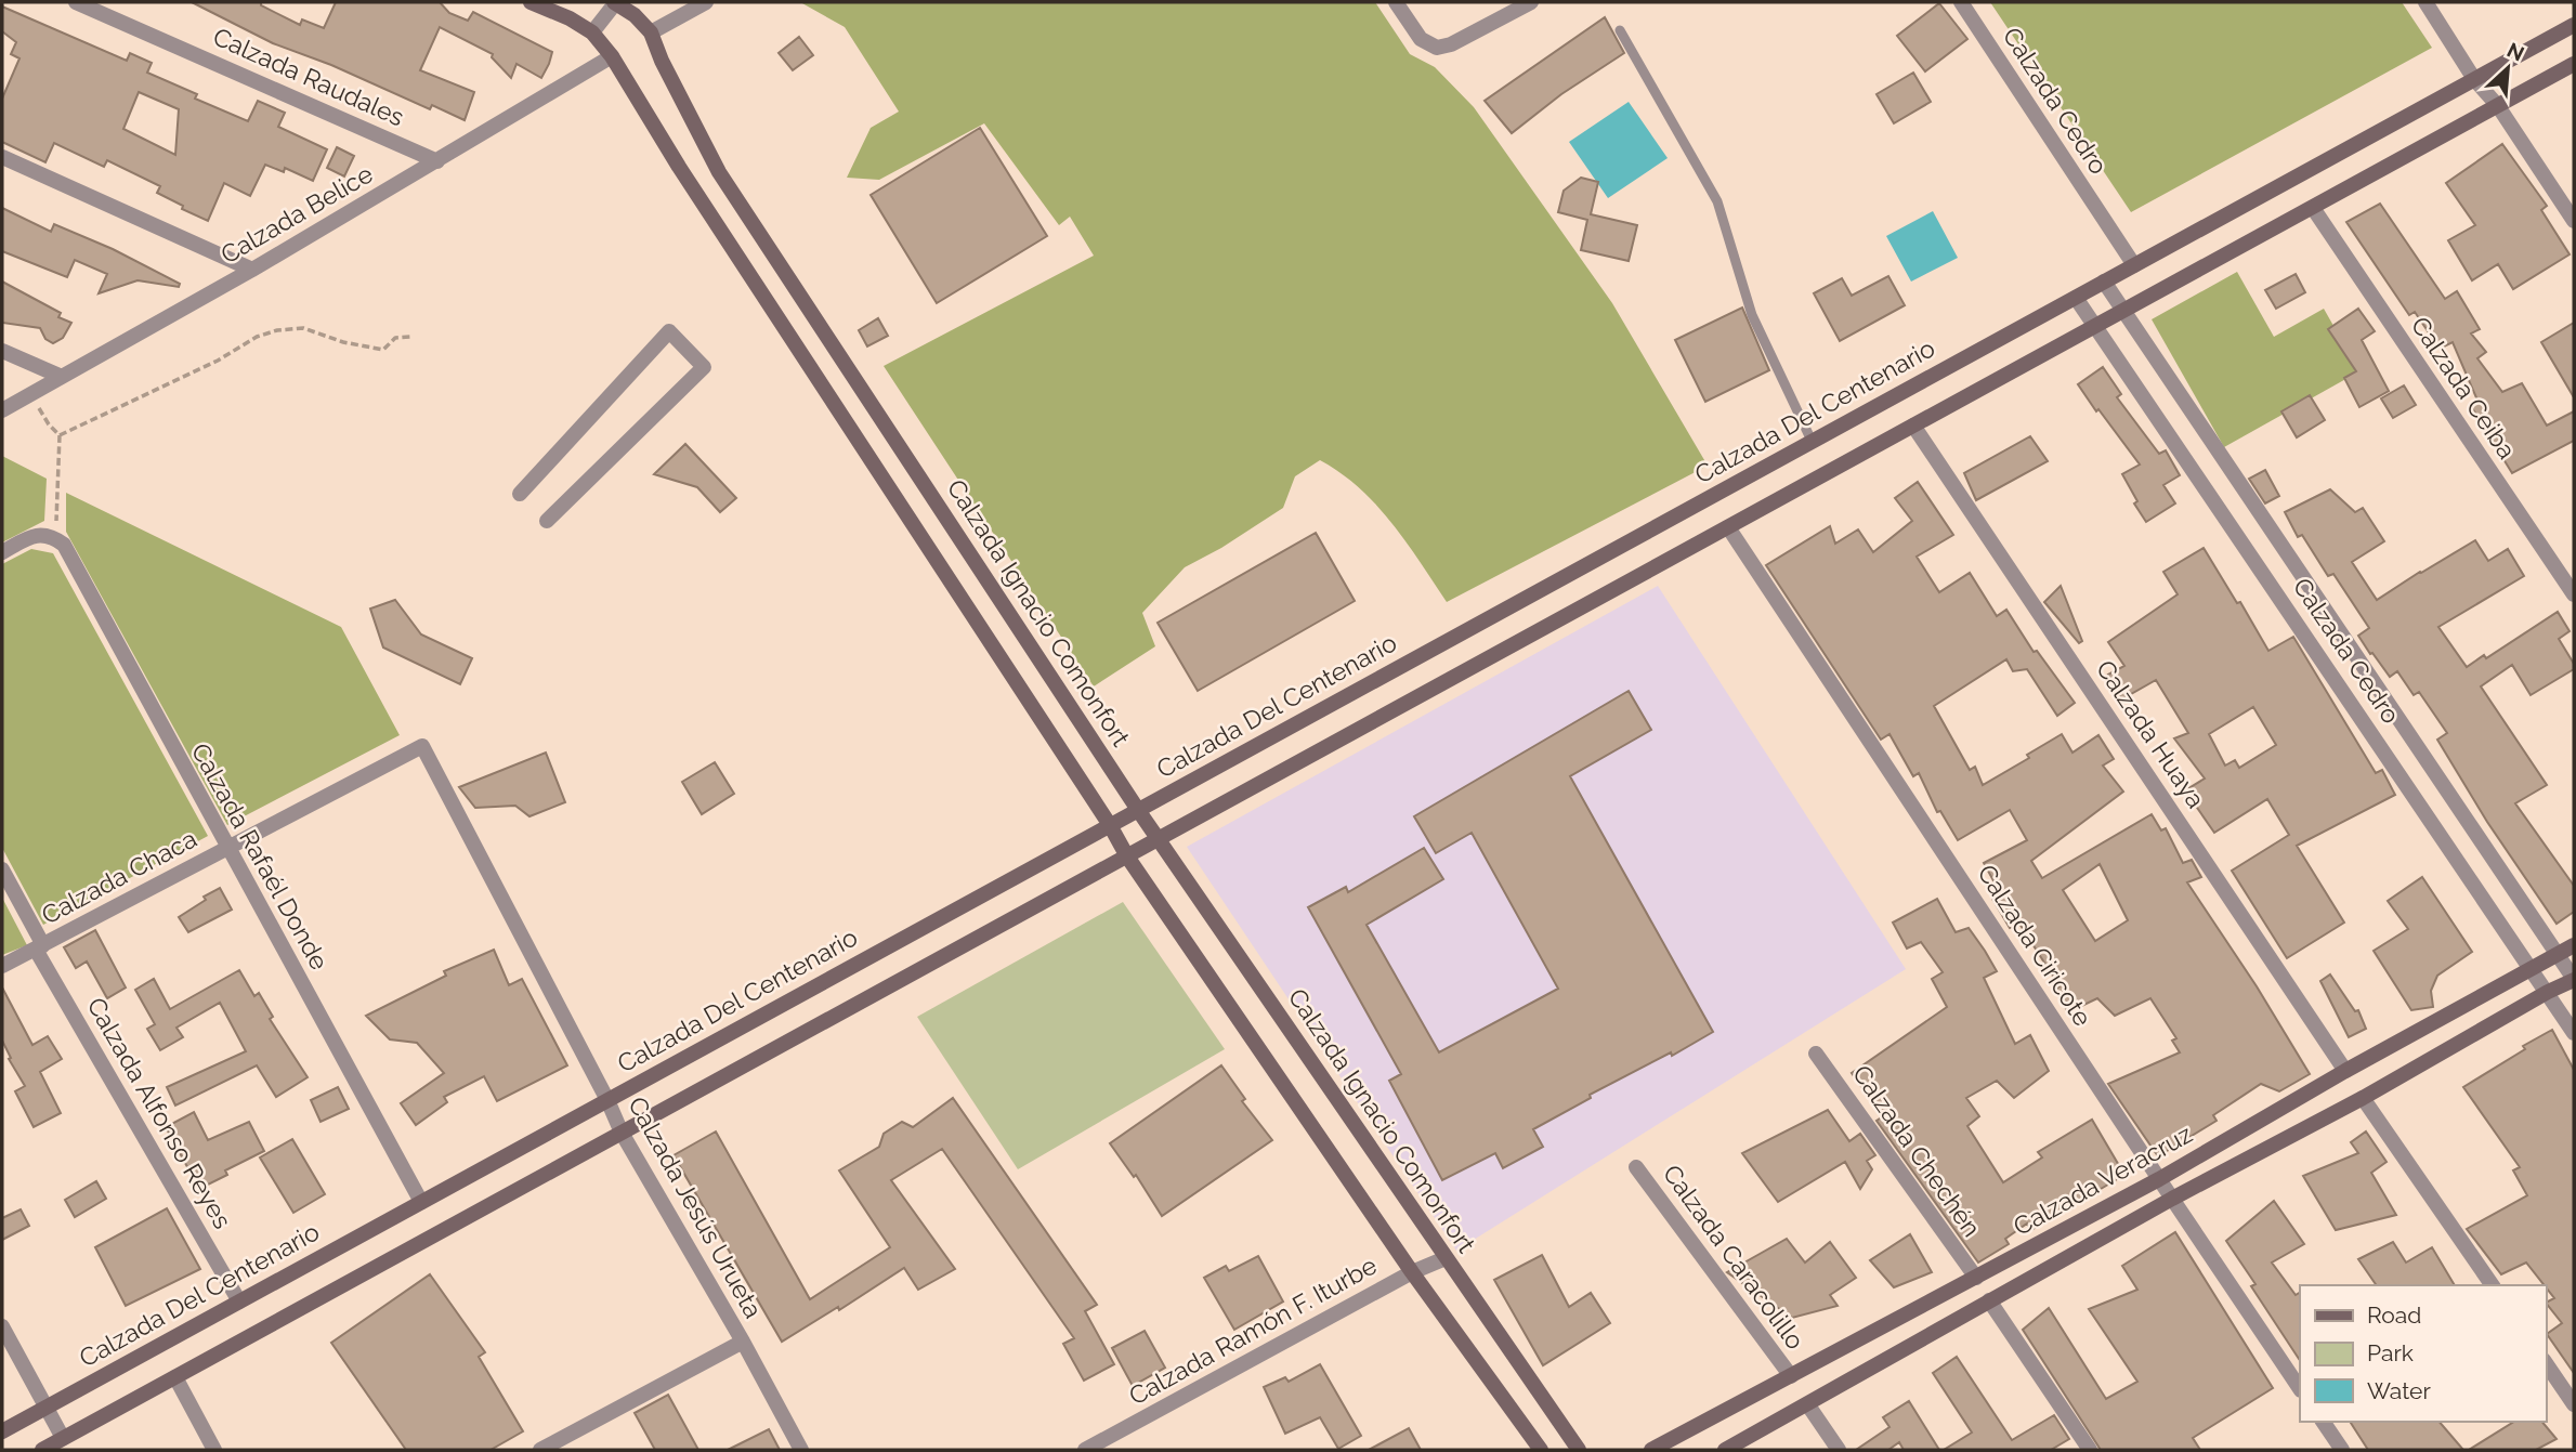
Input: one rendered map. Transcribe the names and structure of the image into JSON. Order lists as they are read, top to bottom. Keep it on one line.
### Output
{"streets":{"main road":["Calzada Del Centenario","Calzada Ignacio Comonfort","Calzada Veracruz"],"street":["Calzada Raudales","Calzada Cedro","Calzada Belice","Calzada Ceiba","Calzada Huaya","Calzada Rafaél Donde","Calzada Chaca","Calzada Ciricote","Calzada Alfonso Reyes","Calzada Chechén","Calzada Jesús Urueta","Calzada Caracolillo","Calzada Ramón F. Iturbe"]},"crossings":[["Calzada Raudales","Calzada Belice"],["Calzada Cedro","Calzada Del Centenario"],["Calzada Cedro","Calzada Veracruz"],["Calzada Del Centenario","Calzada Ignacio Comonfort"],["Calzada Del Centenario","Calzada Rafaél Donde"],["Calzada Del Centenario","Calzada Alfonso Reyes"],["Calzada Del Centenario","Calzada Jesús Urueta"],["Calzada Ignacio Comonfort","Calzada Ramón F. Iturbe"],["Calzada Huaya","Calzada Veracruz"],["Calzada Rafaél Donde","Calzada Chaca"],["Calzada Chaca","Calzada Alfonso Reyes"],["Calzada Chaca","Calzada Jesús Urueta"],["Calzada Ciricote","Calzada Veracruz"],["Calzada Chechén","Calzada Veracruz"],["Calzada Veracruz","Calzada Caracolillo"]],"legend":["Road","Park","Water"],"north":"top right"}
